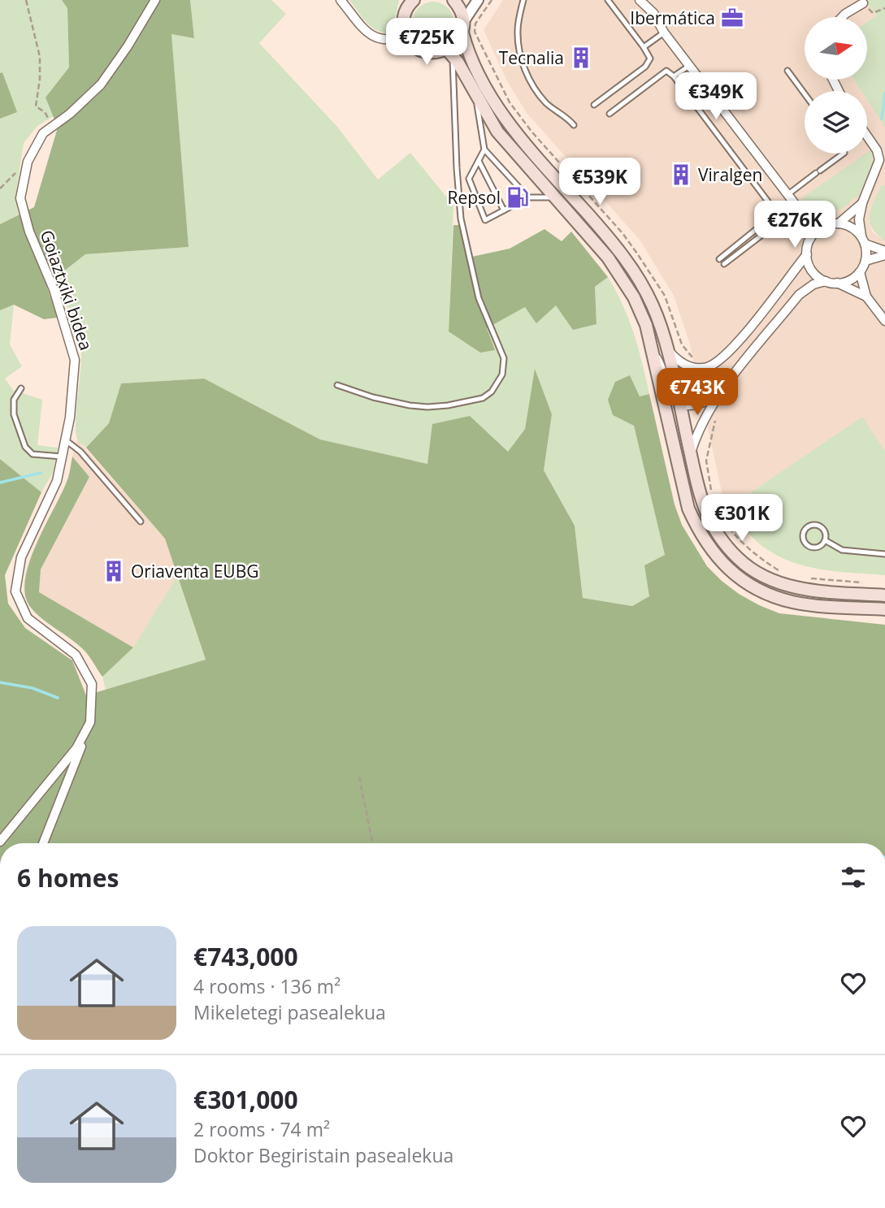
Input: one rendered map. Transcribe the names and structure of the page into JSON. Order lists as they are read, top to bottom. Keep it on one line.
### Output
{"streets":{"street":["Goiaztxiki bidea"]},"places":{"office":["Ibermática"],"building":["Tecnalia","Viralgen","Oriaventa EUBG"],"fuel station":["Repsol"]},"north":"right","page":{"price":["€725K","€349K","€539K","€276K","€743K","€301K"],"heading":"6 homes","list":[{"name":"€743,000","note":"4 rooms · 136 m² · Mikeletegi pasealekua"},{"name":"€301,000","note":"2 rooms · 74 m² · Doktor Begiristain pasealekua"}]}}
